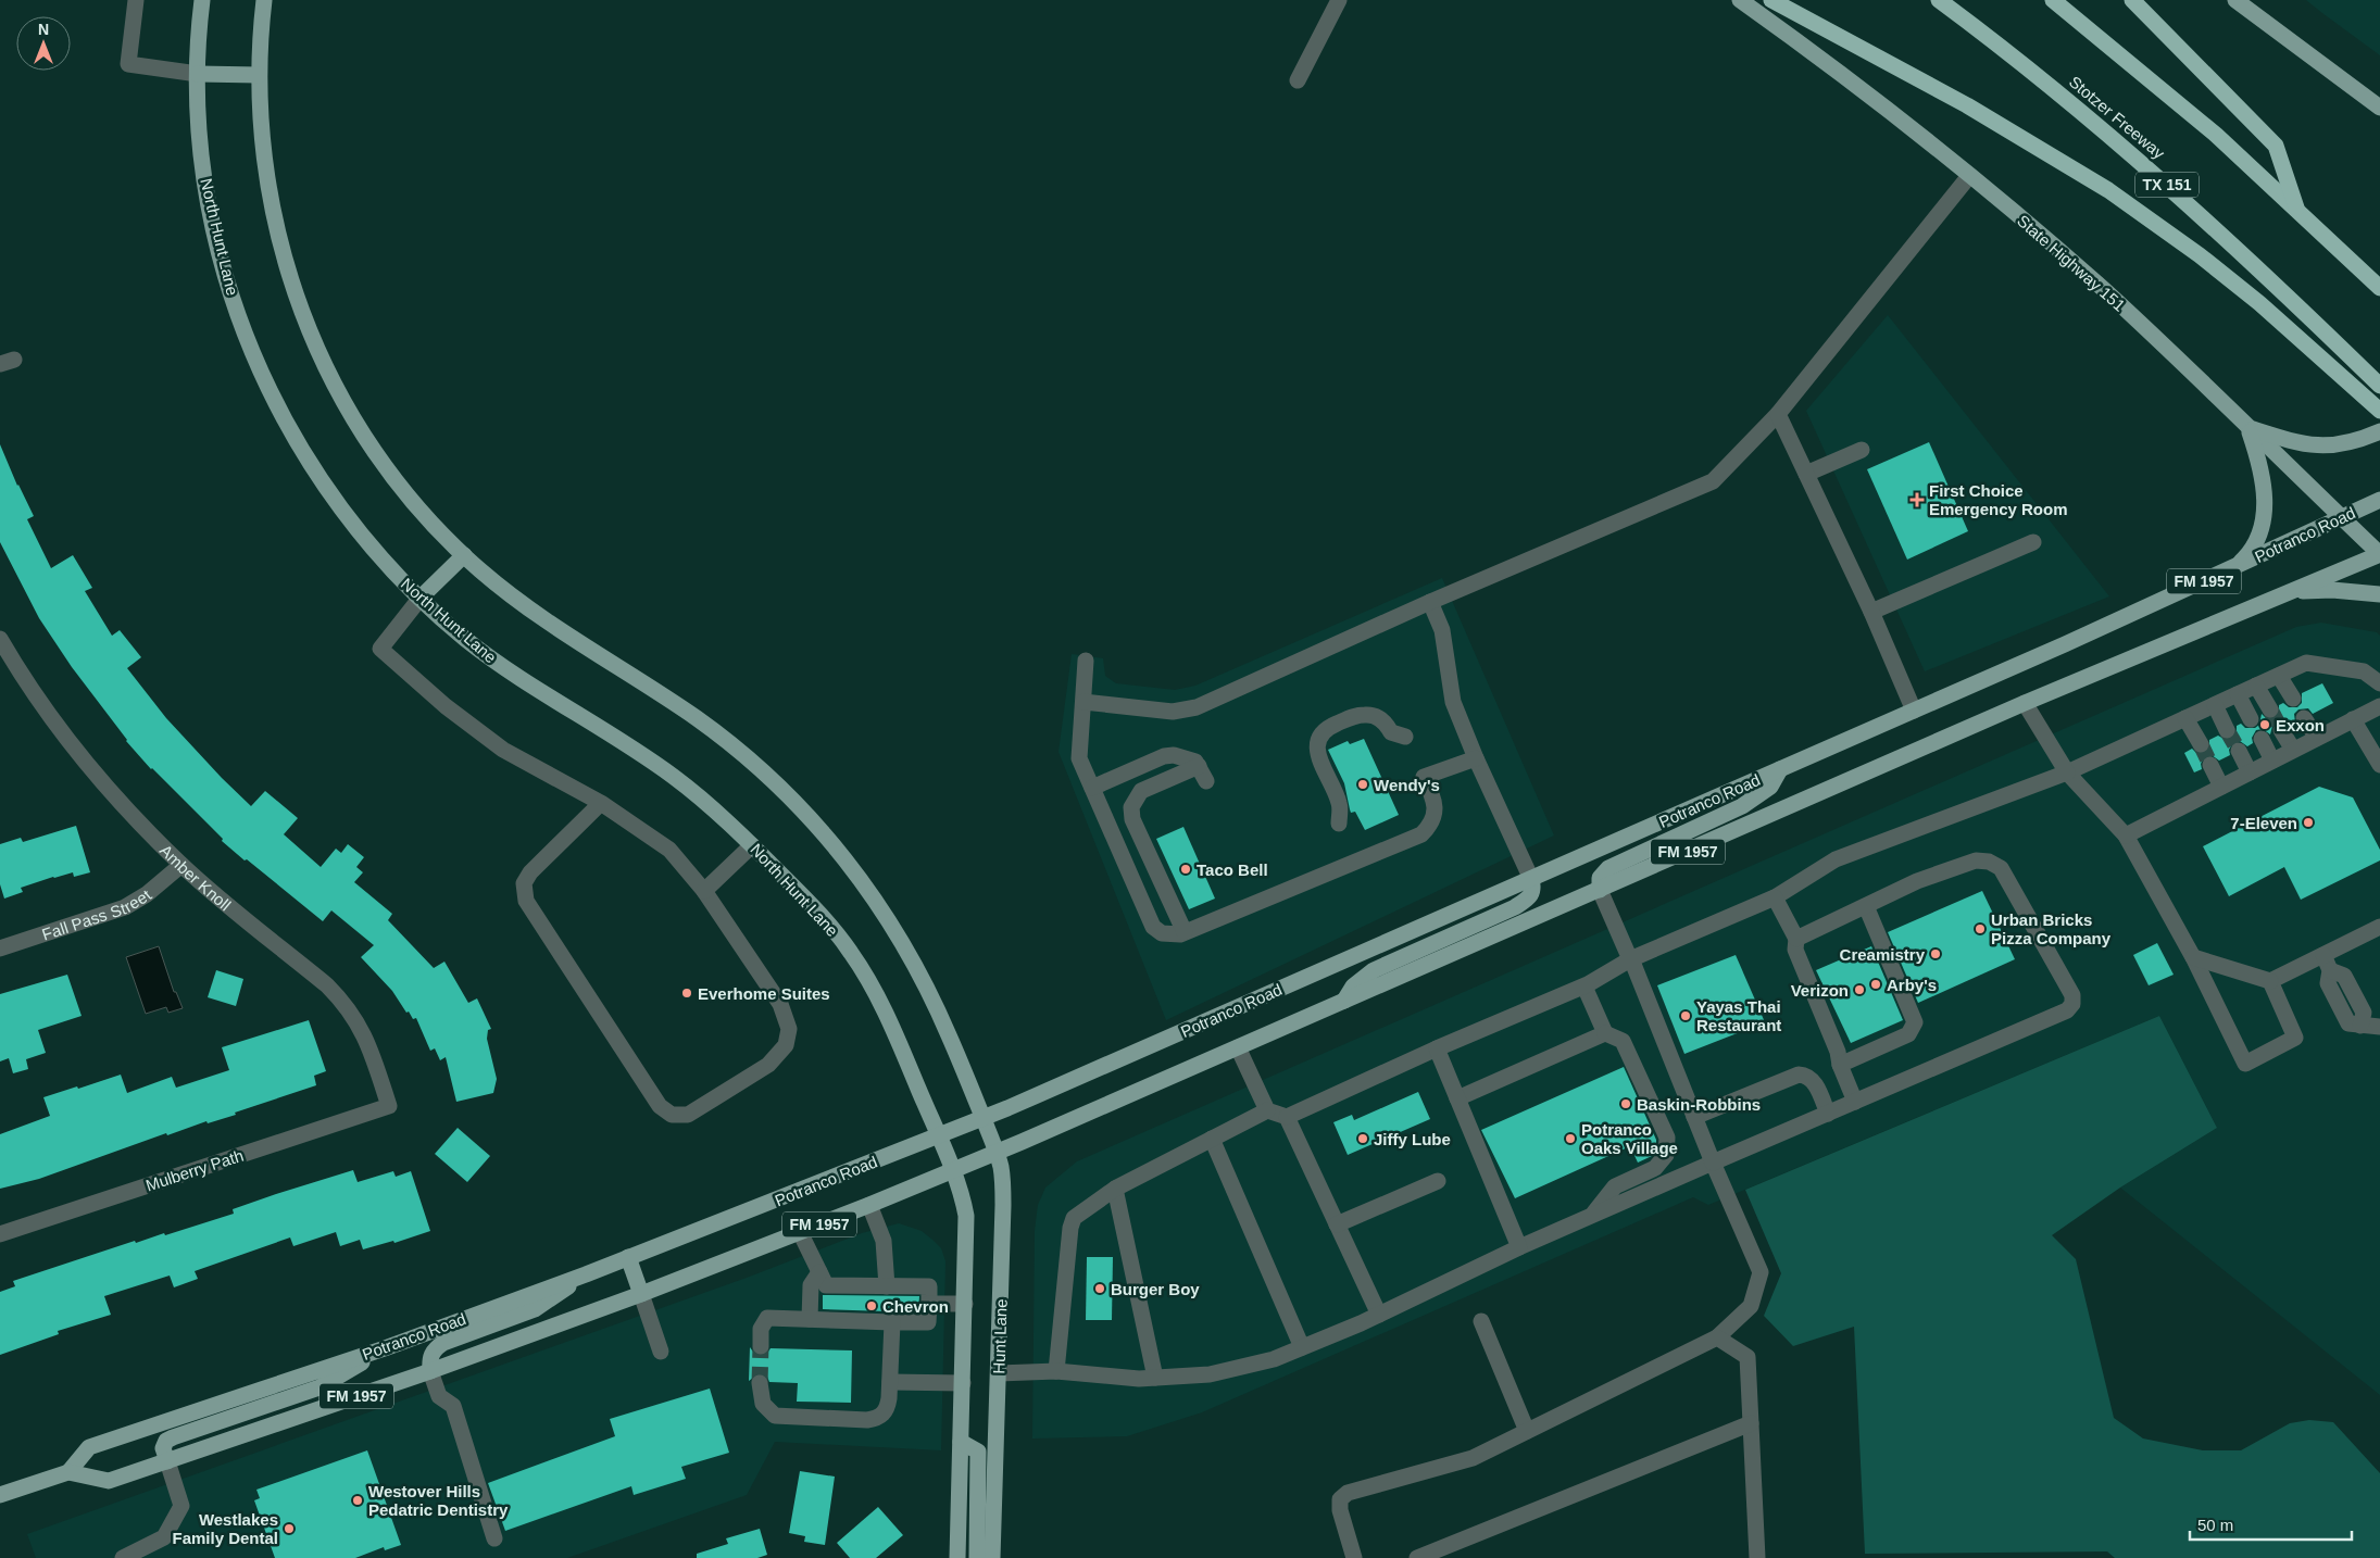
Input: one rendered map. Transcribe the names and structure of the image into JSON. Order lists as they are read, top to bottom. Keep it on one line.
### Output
{"streets":{"highway":["Stotzer Freeway","TX 151"],"main road":["North Hunt Lane","State Highway 151","Potranco Road","FM 1957","Hunt Lane"],"street":["Amber Knoll","Fall Pass Street","Mulberry Path"]},"crossings":[["North Hunt Lane","Potranco Road"],["State Highway 151","Potranco Road"],["State Highway 151","FM 1957"],["Potranco Road","FM 1957"],["Potranco Road","Hunt Lane"],["FM 1957","Hunt Lane"],["Amber Knoll","Fall Pass Street"],["Amber Knoll","Mulberry Path"]],"places":{"health":["First Choice Emergency Room"],"other":["Exxon","Wendy's","7-Eleven","Taco Bell","Urban Bricks Pizza Company","Creamistry","Arby's","Verizon","Everhome Suites","Yayas Thai Restaurant","Baskin-Robbins","Jiffy Lube","Potranco Oaks Village","Burger Boy","Chevron","Westover Hills Pedatric Dentistry","Westlakes Family Dental"]},"scale_bar":"50 m","north":"top"}
